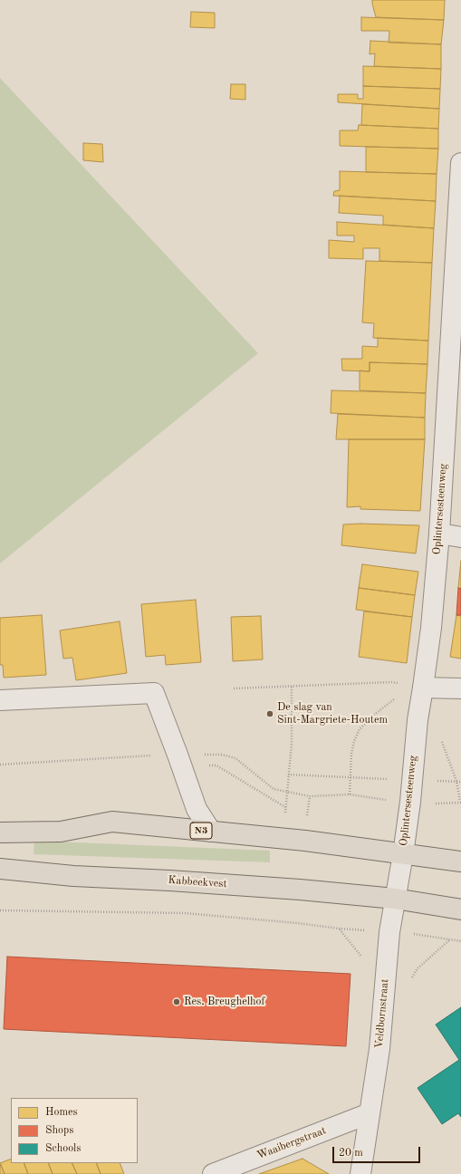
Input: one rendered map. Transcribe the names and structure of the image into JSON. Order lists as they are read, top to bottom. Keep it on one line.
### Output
{"streets":{"main road":["N3","Kabbeekvest"],"street":["Oplintersesteenweg","Veldbornstraat","Waaibergstraat"]},"crossings":[["Oplintersesteenweg","N3"],["Oplintersesteenweg","Veldbornstraat"],["N3","Veldbornstraat"],["Kabbeekvest","Veldbornstraat"],["Veldbornstraat","Waaibergstraat"]],"places":["De slag van Sint-Margriete-Houtem","Res. Breughelhof"],"legend":["Homes","Shops","Schools"],"scale_bar":"20 m"}
